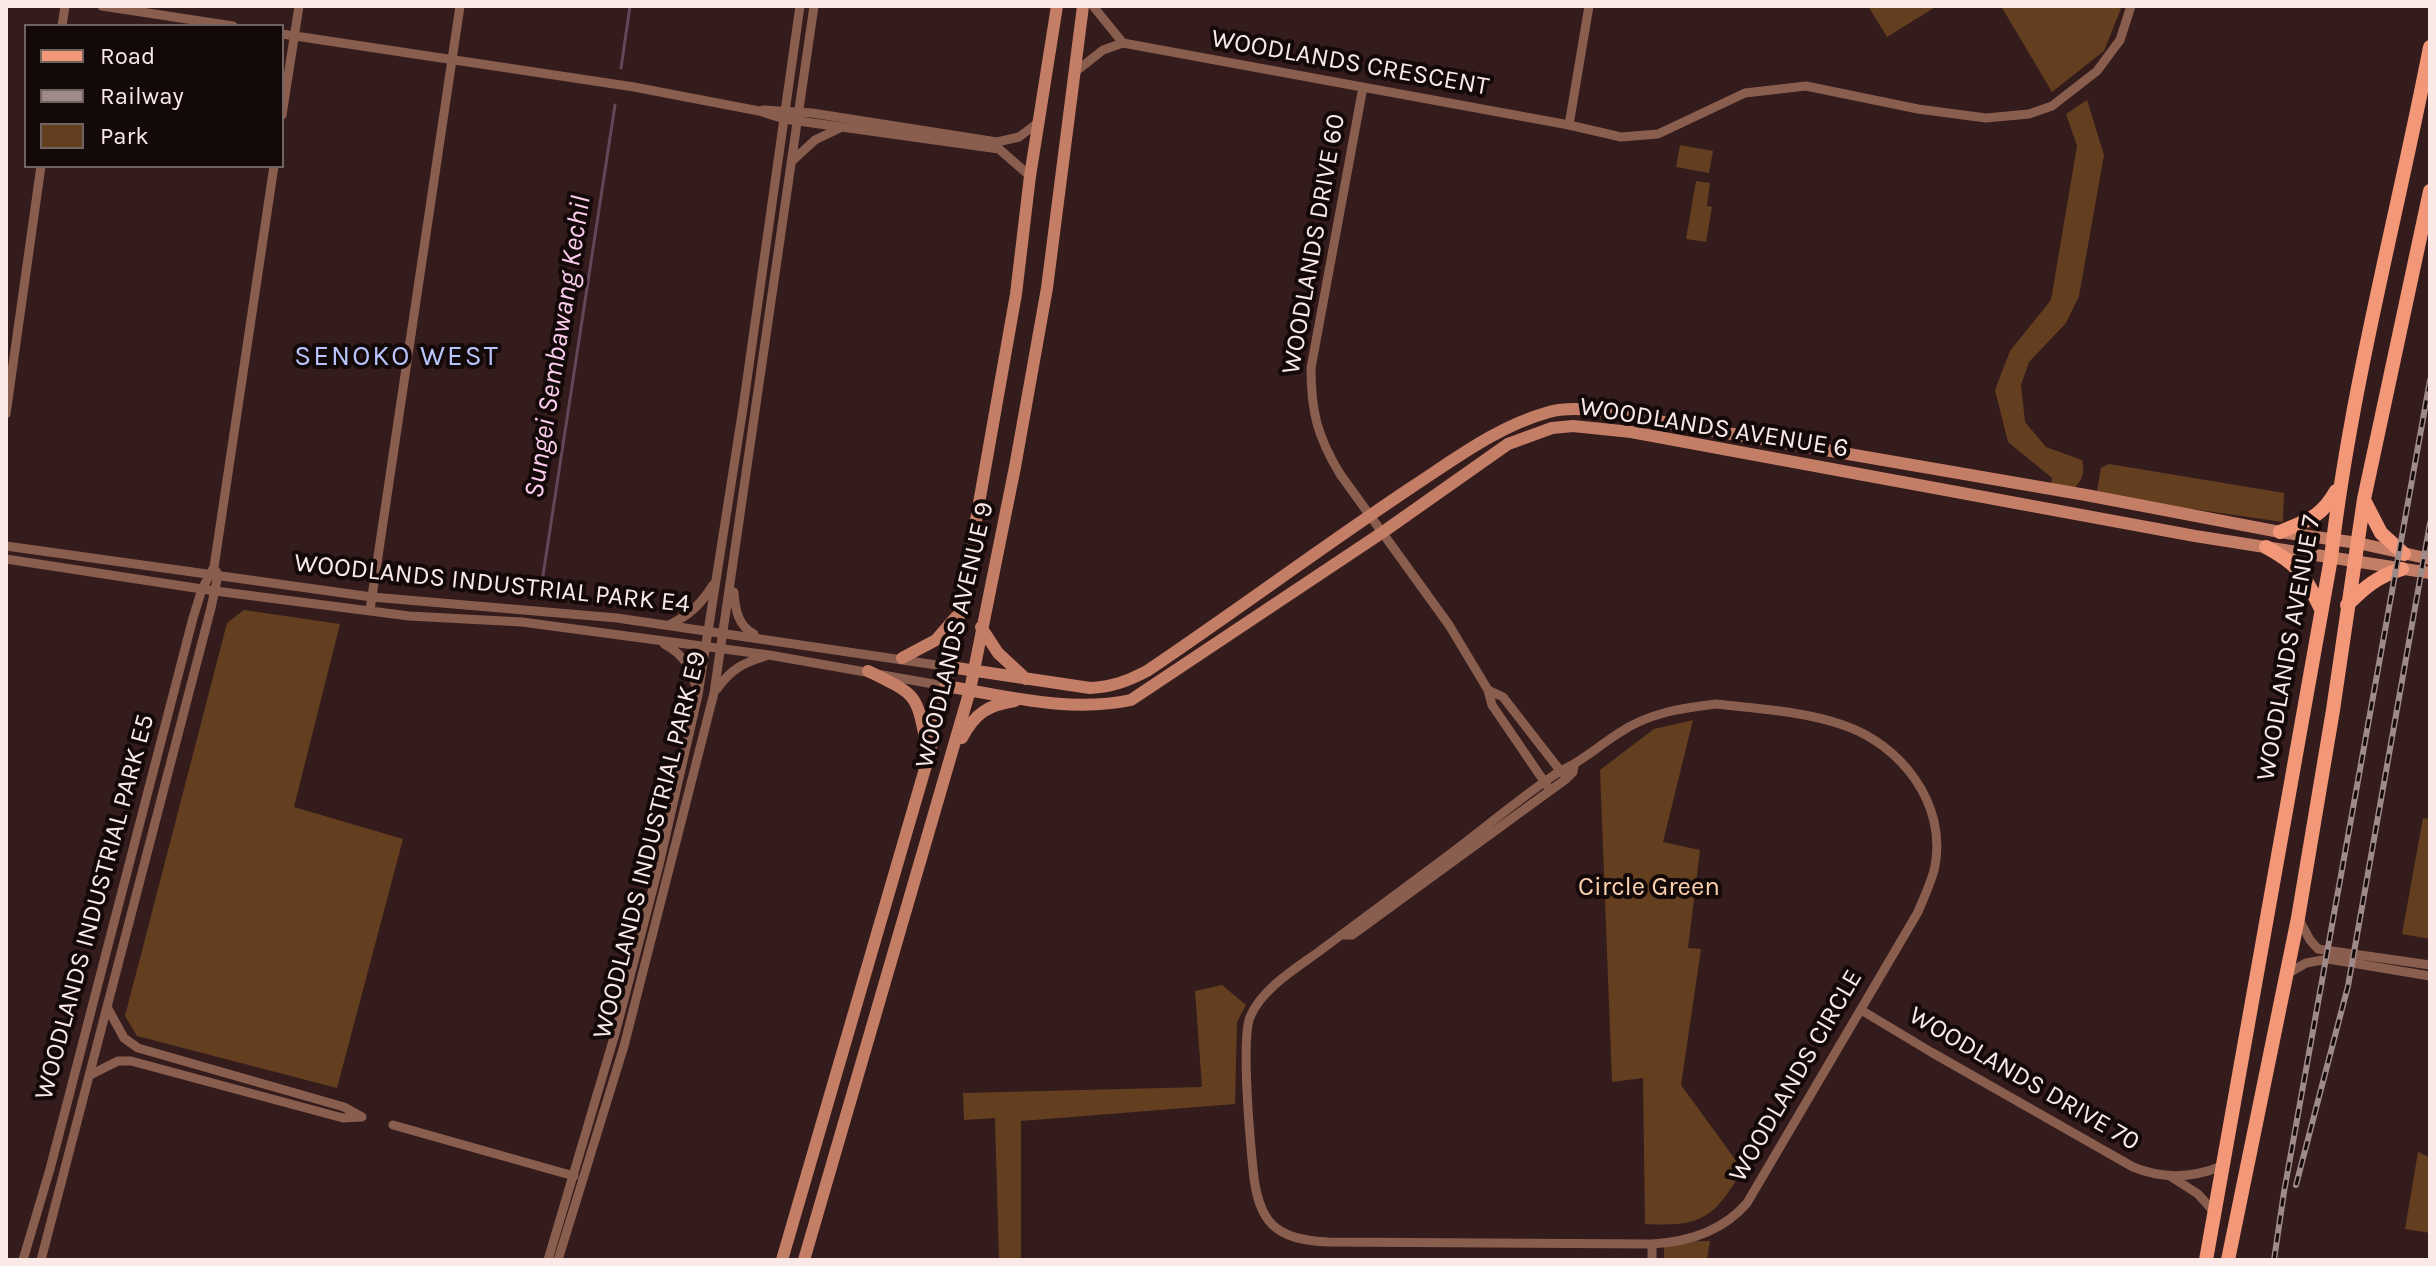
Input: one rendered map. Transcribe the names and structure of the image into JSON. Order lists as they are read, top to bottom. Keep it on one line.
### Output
{"streets":{"main road":["WOODLANDS AVENUE 7"],"street":["WOODLANDS CRESCENT","WOODLANDS DRIVE 60","WOODLANDS AVENUE 6","WOODLANDS INDUSTRIAL PARK E4","WOODLANDS AVENUE 9","WOODLANDS INDUSTRIAL PARK E9","WOODLANDS INDUSTRIAL PARK E5","WOODLANDS CIRCLE","WOODLANDS DRIVE 70"]},"crossings":[["WOODLANDS CRESCENT","WOODLANDS DRIVE 60"],["WOODLANDS DRIVE 60","WOODLANDS AVENUE 6"],["WOODLANDS AVENUE 6","WOODLANDS INDUSTRIAL PARK E4"],["WOODLANDS AVENUE 6","WOODLANDS AVENUE 9"],["WOODLANDS AVENUE 6","WOODLANDS AVENUE 7"],["WOODLANDS INDUSTRIAL PARK E4","WOODLANDS AVENUE 9"],["WOODLANDS INDUSTRIAL PARK E4","WOODLANDS INDUSTRIAL PARK E9"],["WOODLANDS INDUSTRIAL PARK E4","WOODLANDS INDUSTRIAL PARK E5"],["WOODLANDS AVENUE 7","WOODLANDS DRIVE 70"],["WOODLANDS CIRCLE","WOODLANDS DRIVE 70"]],"districts":["SENOKO WEST"],"water":["Sungei Sembawang Kechil"],"parks":["Circle Green"],"legend":["Road","Railway","Park"]}
